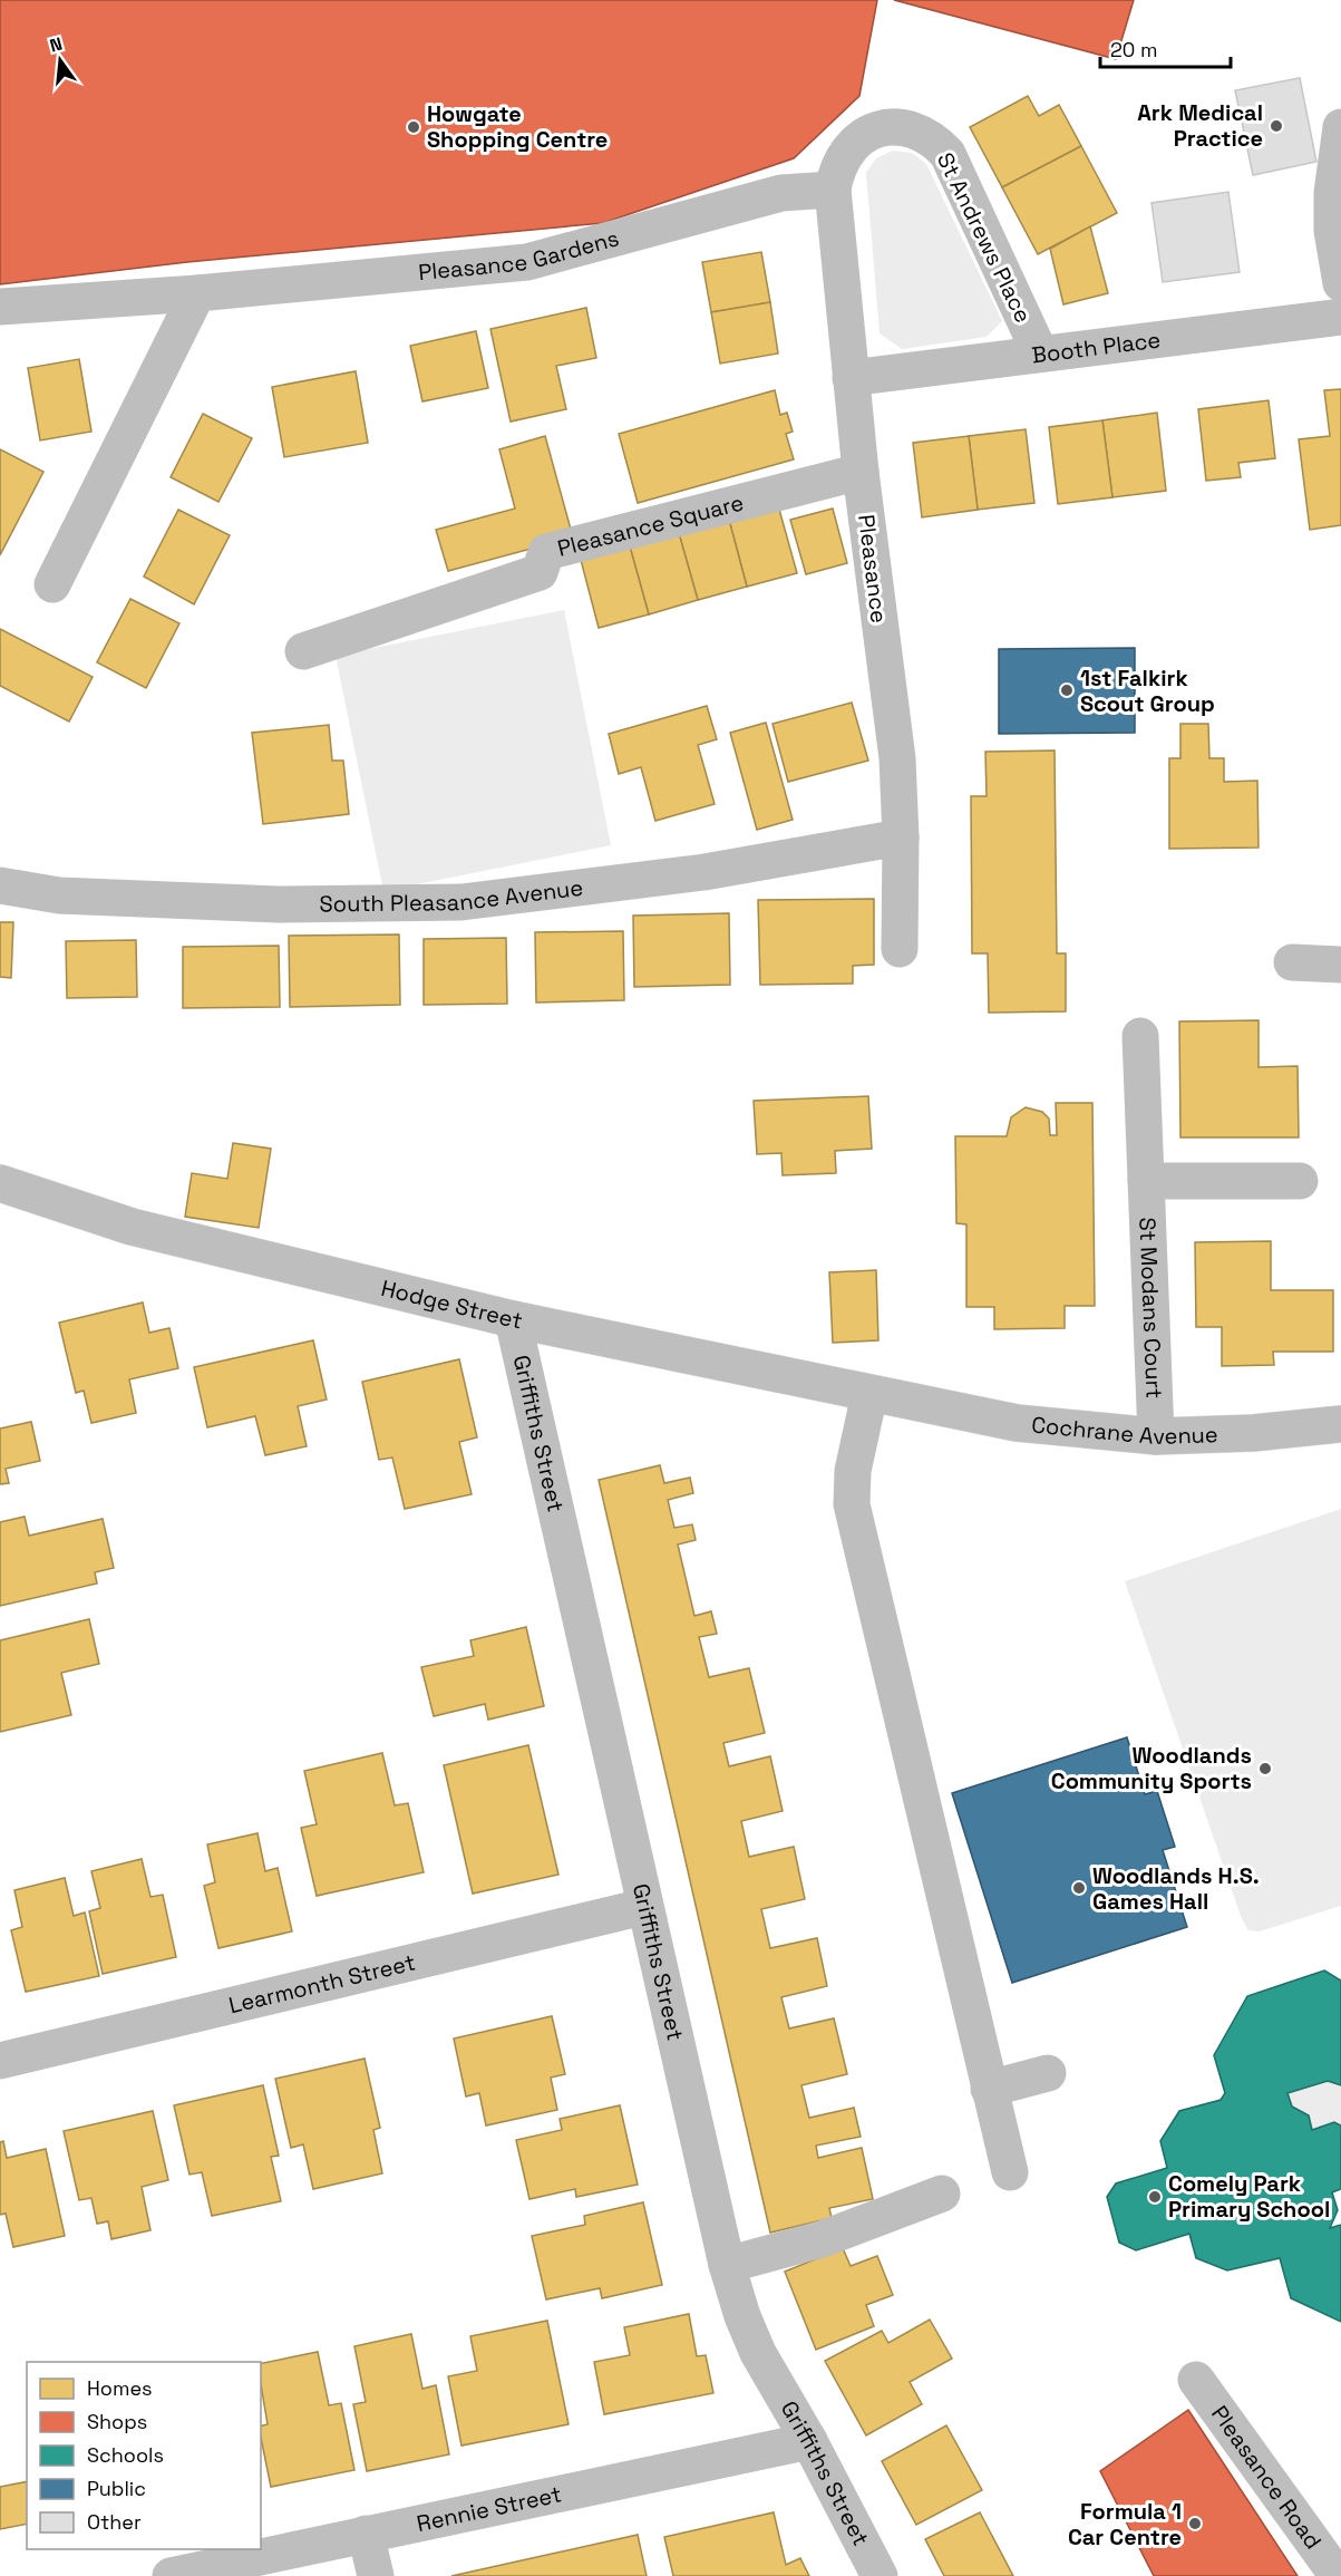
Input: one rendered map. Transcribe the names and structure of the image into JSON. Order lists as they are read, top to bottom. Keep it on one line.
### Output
{"streets":{"street":["St Andrews Place","Pleasance Gardens","Booth Place","Pleasance Square","Pleasance","South Pleasance Avenue","Hodge Street","St Modans Court","Cochrane Avenue","Griffiths Street","Learmonth Street","Pleasance Road","Rennie Street"]},"crossings":[["St Andrews Place","Pleasance Gardens"],["St Andrews Place","Booth Place"],["St Andrews Place","Pleasance"],["Pleasance Gardens","Pleasance"],["Booth Place","Pleasance"],["Pleasance Square","Pleasance"],["Pleasance","South Pleasance Avenue"],["Hodge Street","Cochrane Avenue"],["Hodge Street","Griffiths Street"],["St Modans Court","Cochrane Avenue"],["Griffiths Street","Learmonth Street"],["Griffiths Street","Rennie Street"]],"places":["Ark Medical Practice","Howgate Shopping Centre","1st Falkirk Scout Group","Woodlands Community Sports","Woodlands H.S. Games Hall","Comely Park Primary School","Formula 1 Car Centre"],"legend":["Homes","Shops","Schools","Public","Other"],"scale_bar":"20 m","north":"top"}
